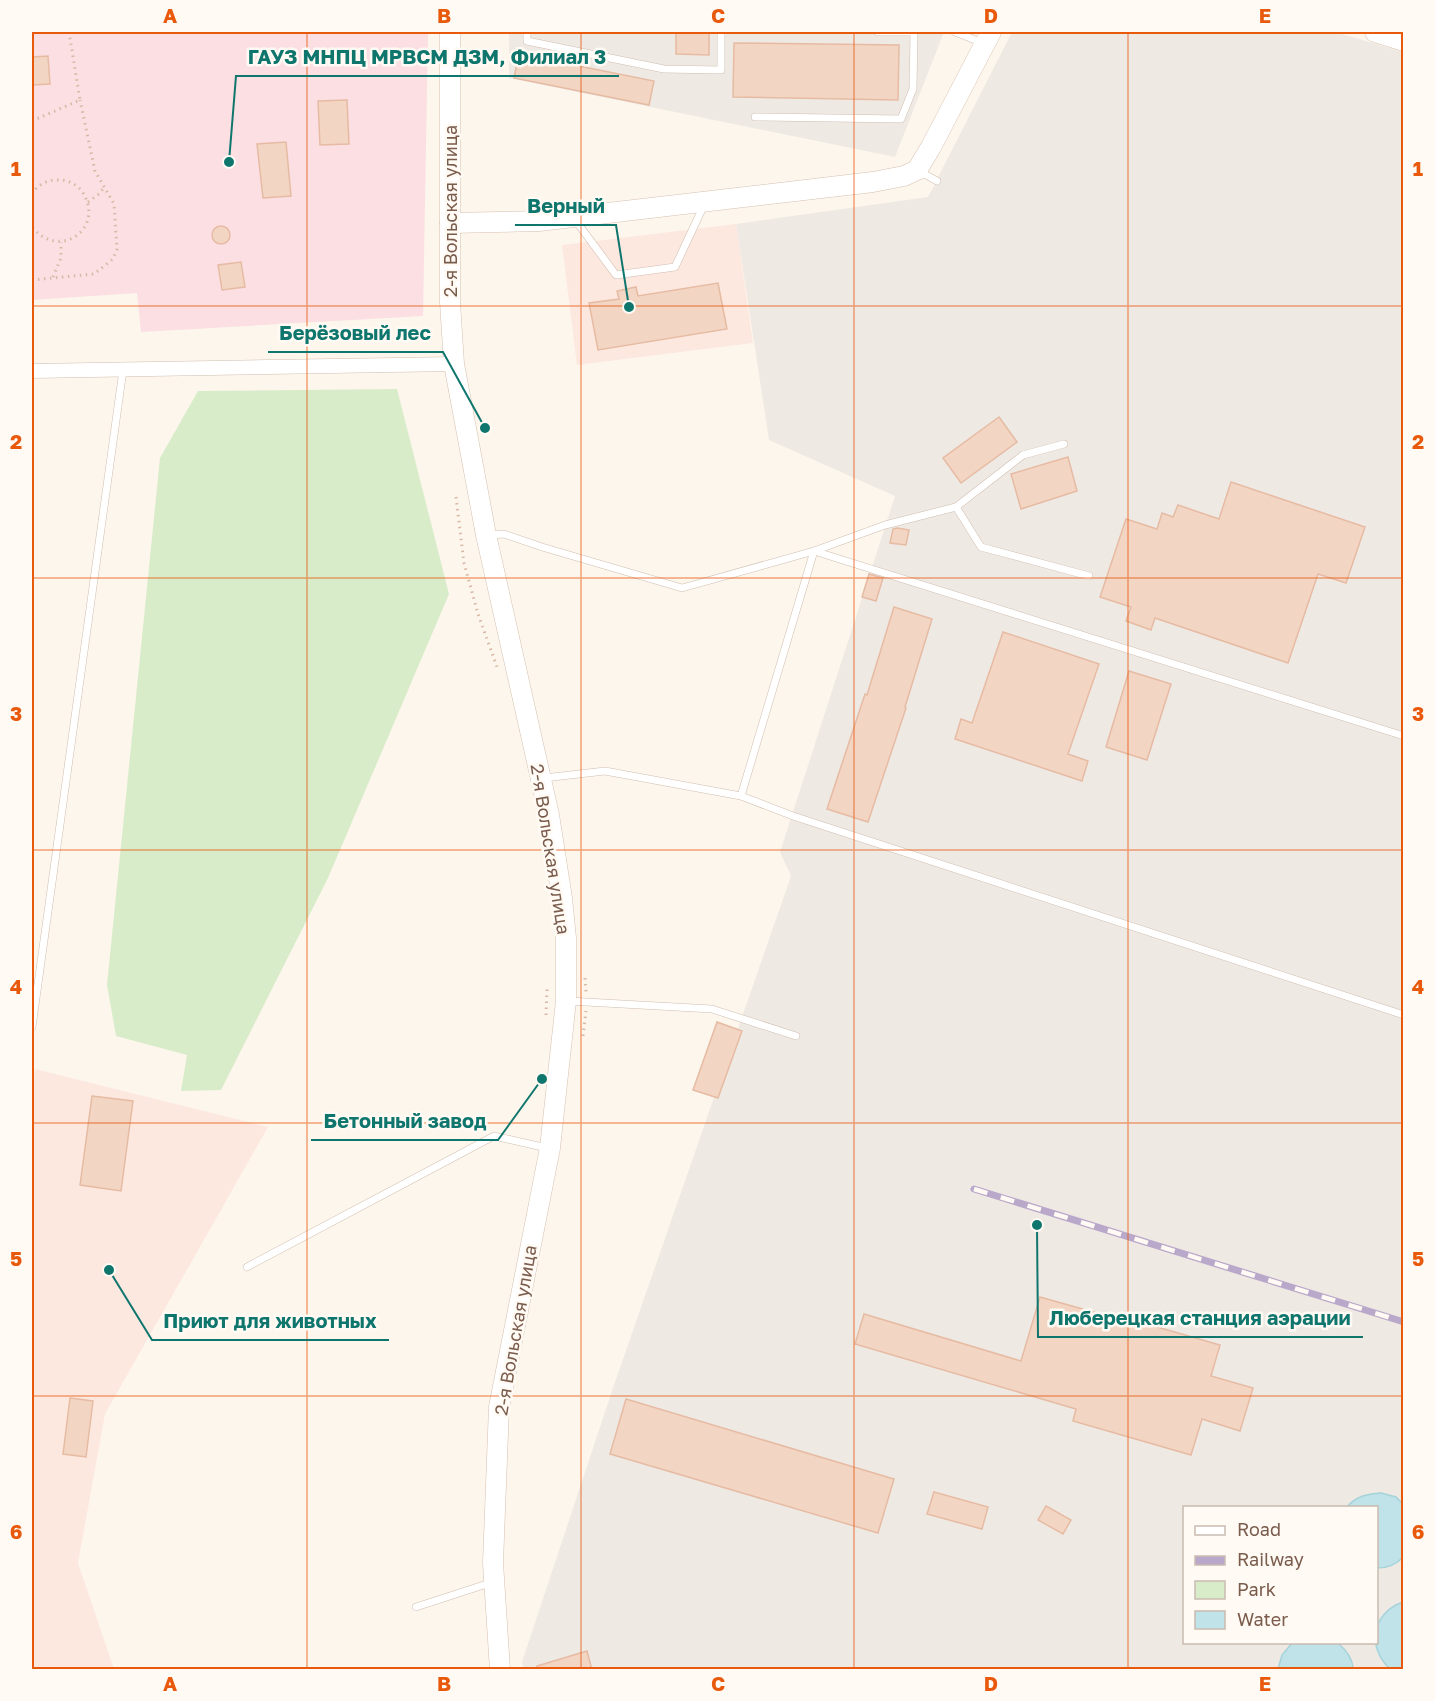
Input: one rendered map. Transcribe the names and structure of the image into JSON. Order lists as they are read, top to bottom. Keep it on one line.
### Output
{"streets":{"main road":["2-я Вольская улица"]},"places":["ГАУЗ МНПЦ МРВСМ ДЗМ, Филиал 3","Верный","Берёзовый лес","Бетонный завод","Люберецкая станция аэрации","Приют для животных"],"legend":["Road","Railway","Park","Water"],"grid":{"columns":["A","B","C","D","E"],"rows":["1","2","3","4","5","6"]}}
